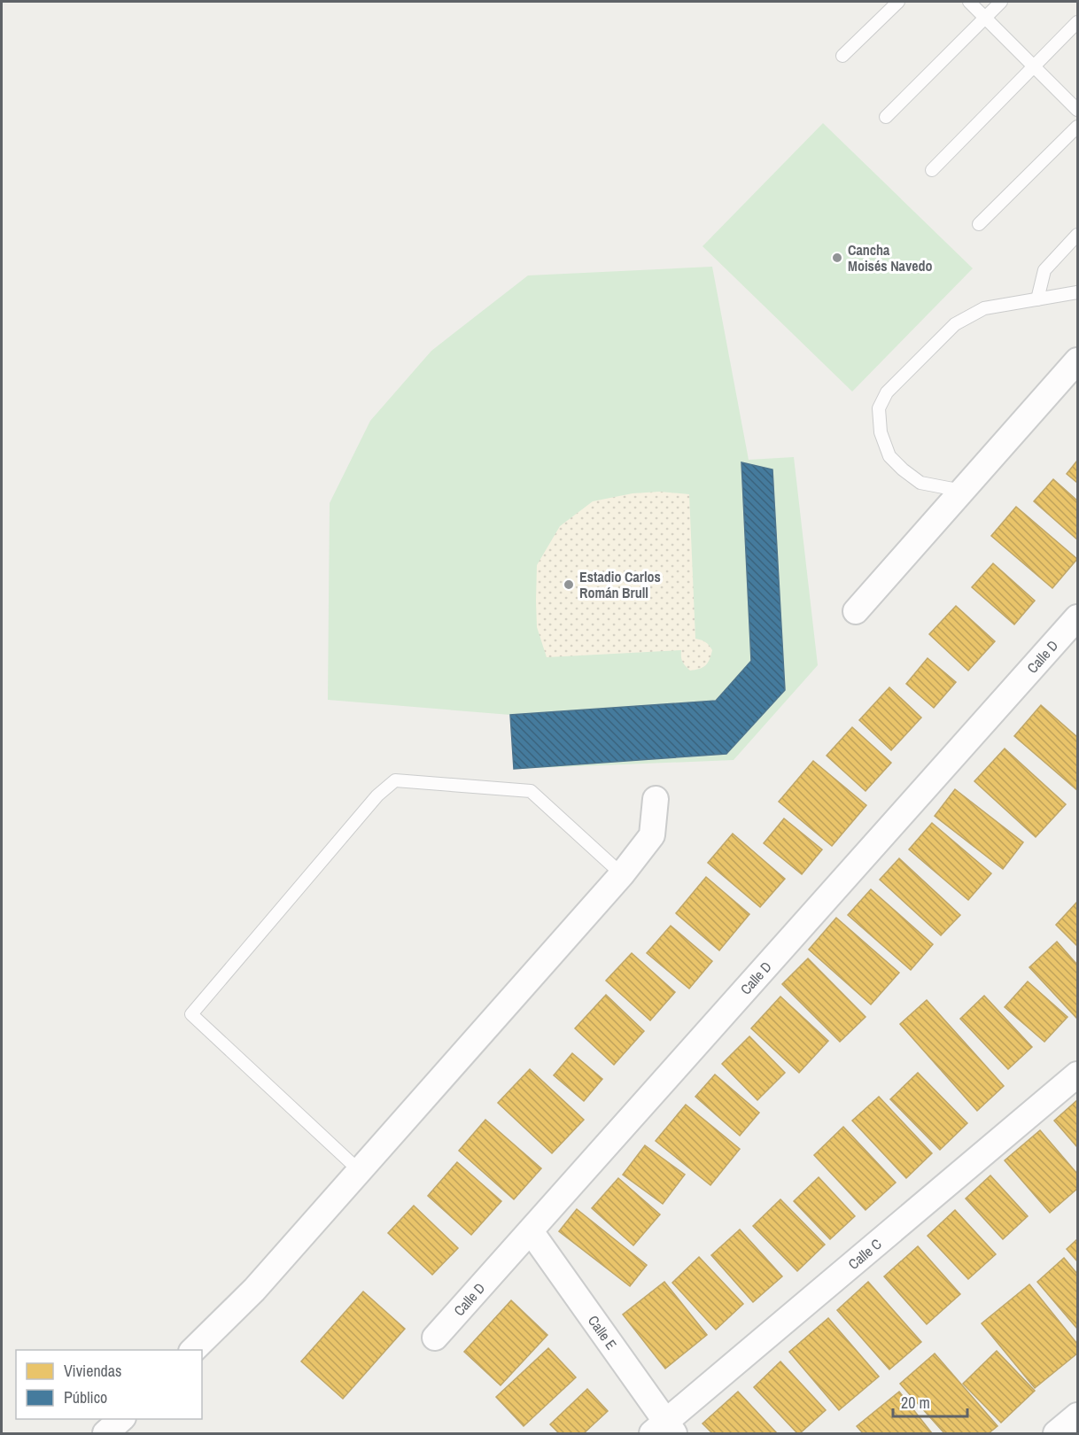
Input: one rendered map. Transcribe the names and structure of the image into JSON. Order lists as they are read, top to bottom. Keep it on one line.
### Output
{"streets":{"street":["Calle D","Calle C","Calle E"]},"crossings":[["Calle D","Calle E"],["Calle C","Calle E"]],"places":["Cancha Moisés Navedo","Estadio Carlos Román Brull"],"legend":["Viviendas","Público"],"scale_bar":"20 m"}
